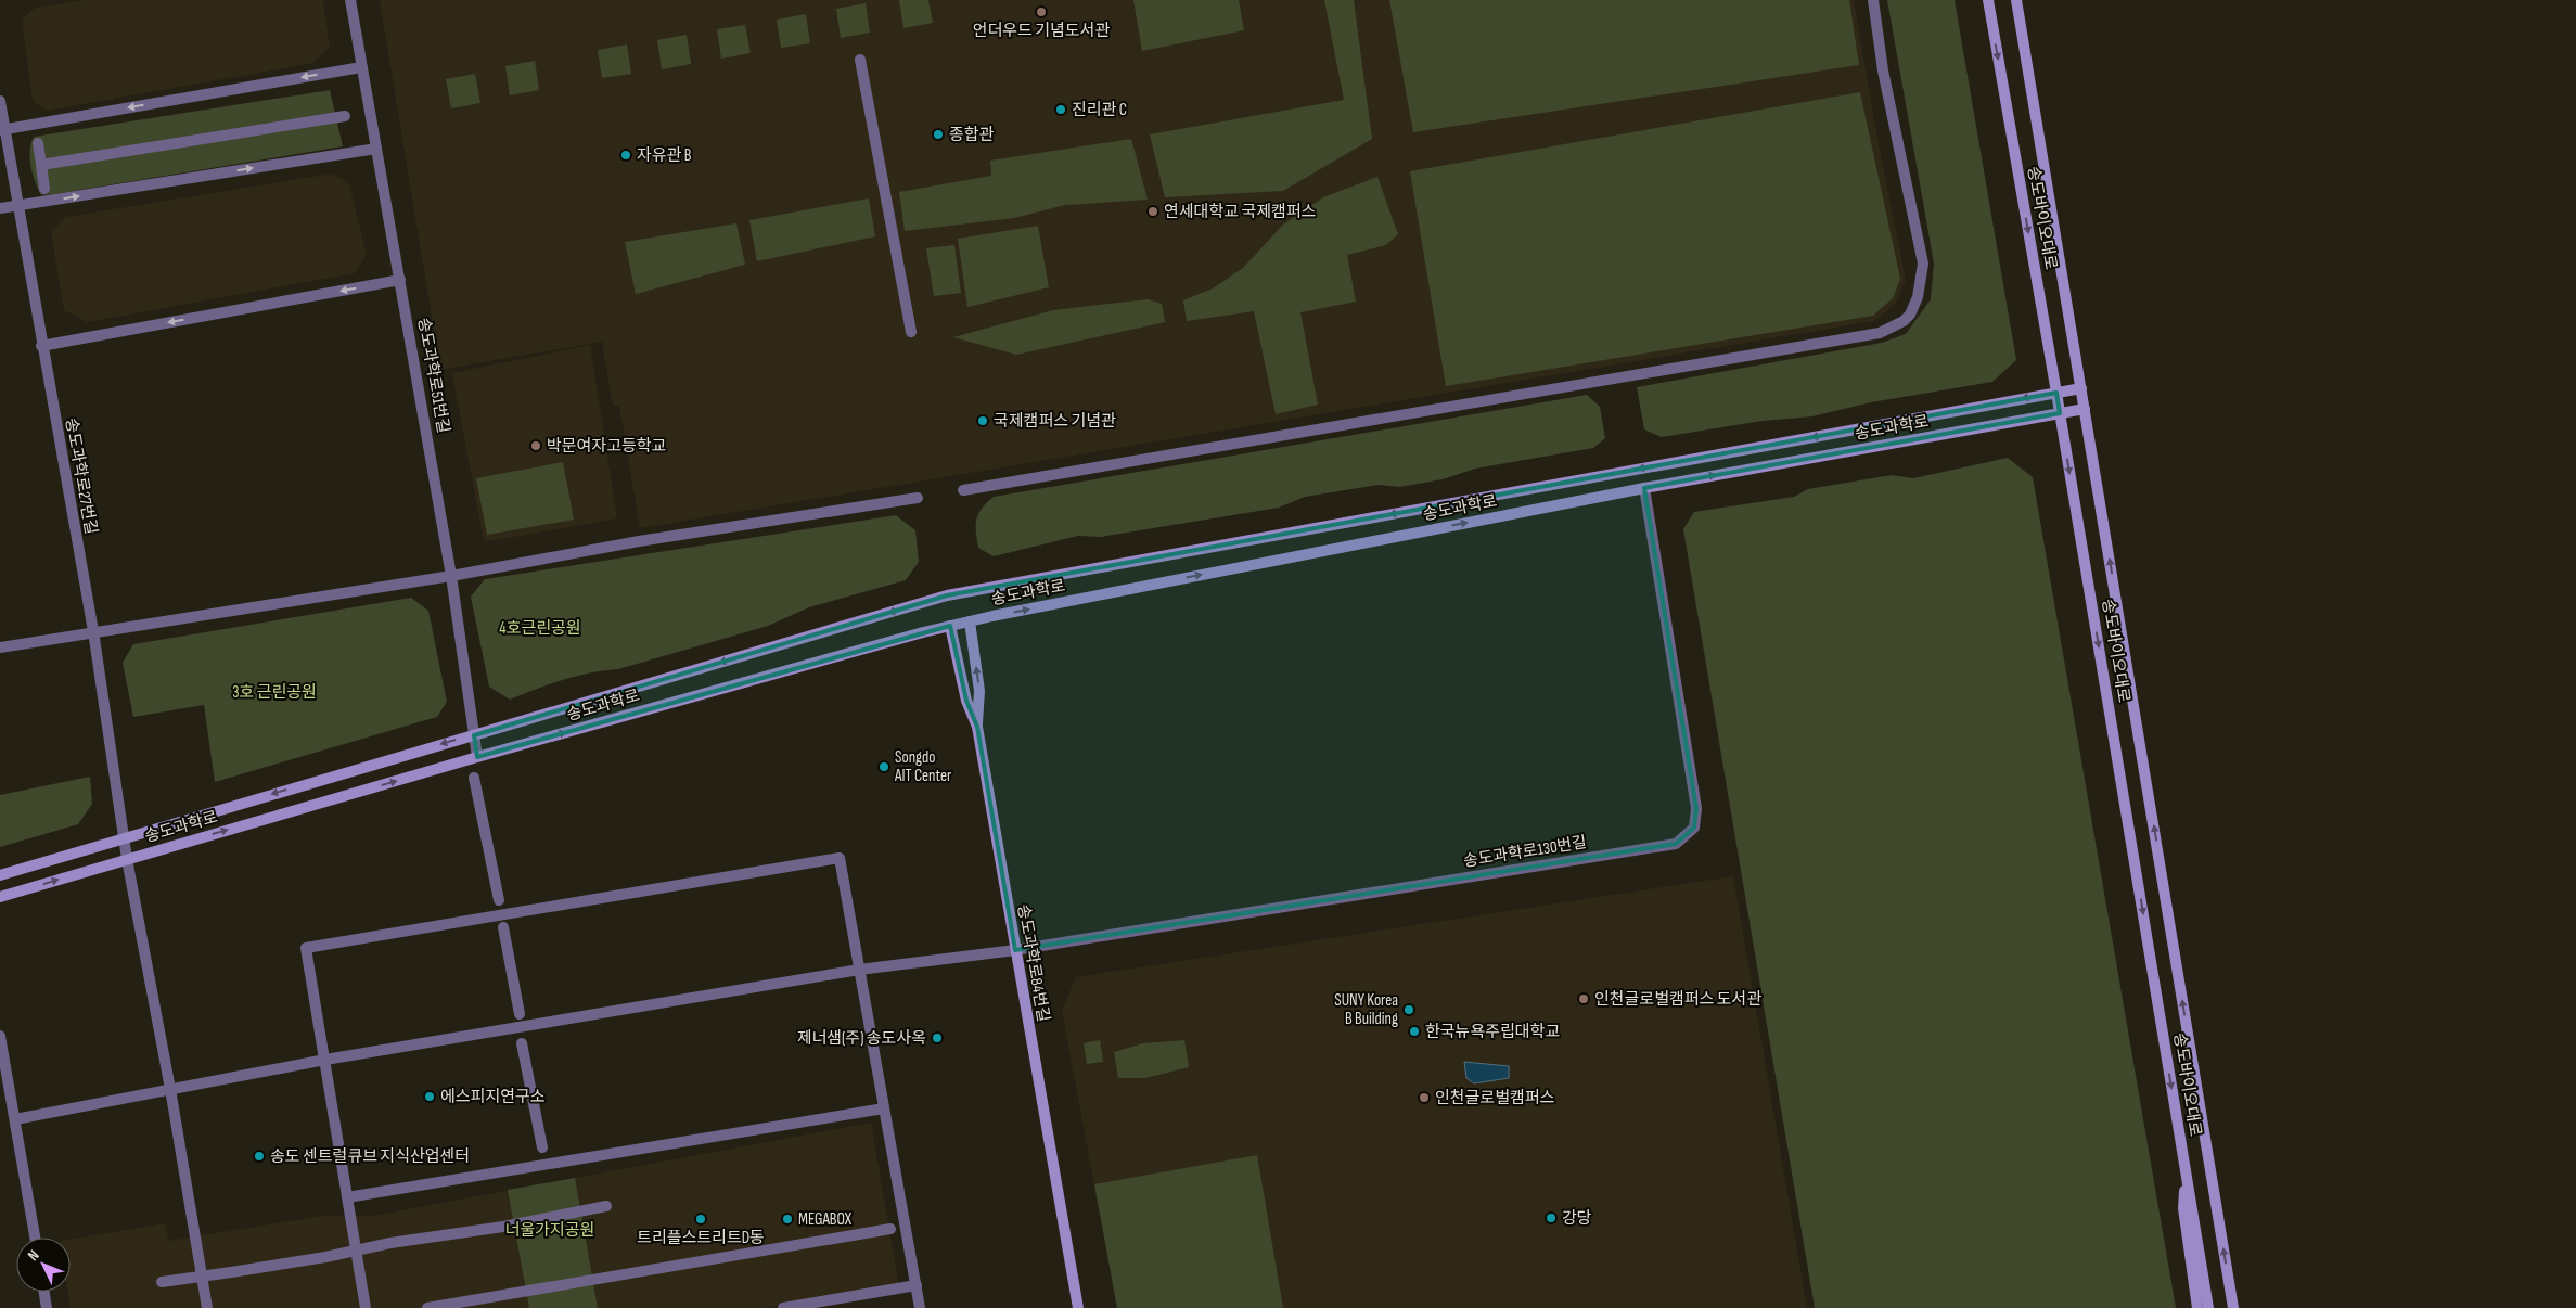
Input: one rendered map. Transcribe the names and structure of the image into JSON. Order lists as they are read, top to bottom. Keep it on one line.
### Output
{"streets":{"main road":["송도바이오대로","송도과학로","송도과학로84번길"],"street":["송도과학로51번길","송도과학로27번길","송도과학로130번길"]},"crossings":[["송도바이오대로","송도과학로"],["송도과학로51번길","송도과학로"],["송도과학로","송도과학로27번길"],["송도과학로","송도과학로130번길"],["송도과학로","송도과학로84번길"],["송도과학로27번길","송도과학로130번길"],["송도과학로130번길","송도과학로84번길"]],"parks":["4호근린공원","3호 근린공원","너울가지공원"],"places":["언더우드 기념도서관","진리관 C","종합관","자유관 B","연세대학교 국제캠퍼스","국제캠퍼스 기념관","박문여자고등학교","Songdo AIT Center","인천글로벌캠퍼스 도서관","SUNY Korea B Building","한국뉴욕주립대학교","제너샘(주) 송도사옥","에스피지연구소","인천글로벌캠퍼스","송도 센트럴큐브 지식산업센터","강당","트리플스트리트D동","MEGABOX"],"north":"top left"}
